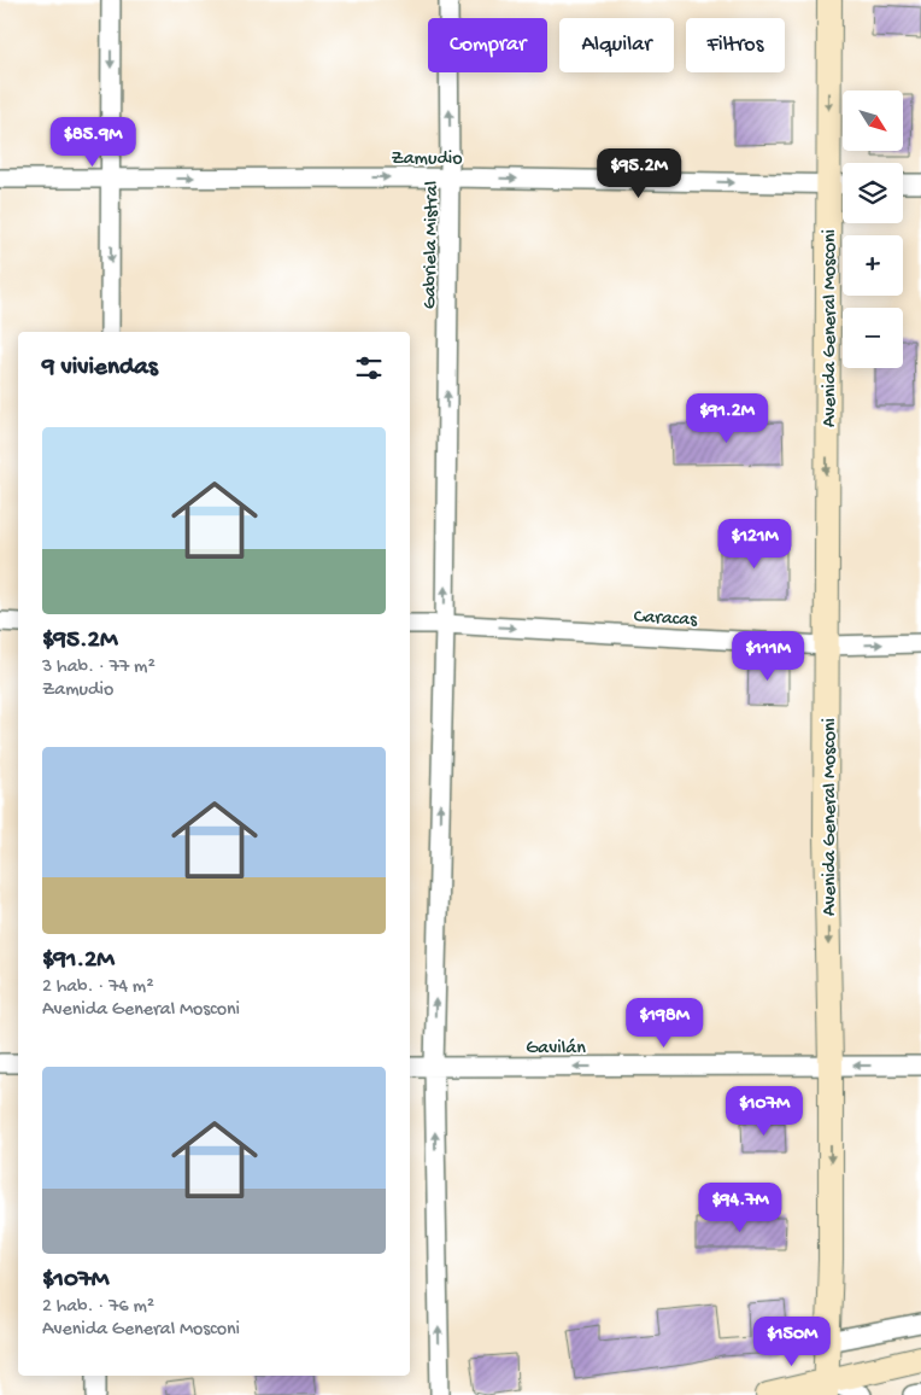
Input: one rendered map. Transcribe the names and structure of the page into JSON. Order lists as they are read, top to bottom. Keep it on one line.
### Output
{"streets":{"main road":["Avenida General Mosconi"],"street":["Zamudio","Gabriela Mistral","Caracas","Gavilán"]},"crossings":[["Zamudio","Gabriela Mistral"],["Zamudio","Avenida General Mosconi"],["Gabriela Mistral","Caracas"],["Gabriela Mistral","Gavilán"],["Avenida General Mosconi","Caracas"],["Avenida General Mosconi","Gavilán"]],"one_way":["Zamudio","Gabriela Mistral","Avenida General Mosconi","Caracas","Gavilán"],"north":"bottom right","page":{"chip":["Comprar","Alquilar","Filtros"],"map_buttons":["+","−"],"price":["$85.9M","$95.2M","$91.2M","$121M","$111M","$198M","$107M","$94.7M","$150M"],"heading":"9 viviendas","list":[{"name":"$95.2M","note":"3 hab. · 77 m² · Zamudio"},{"name":"$91.2M","note":"2 hab. · 74 m² · Avenida General Mosconi"},{"name":"$107M","note":"2 hab. · 76 m² · Avenida General Mosconi"}]}}
